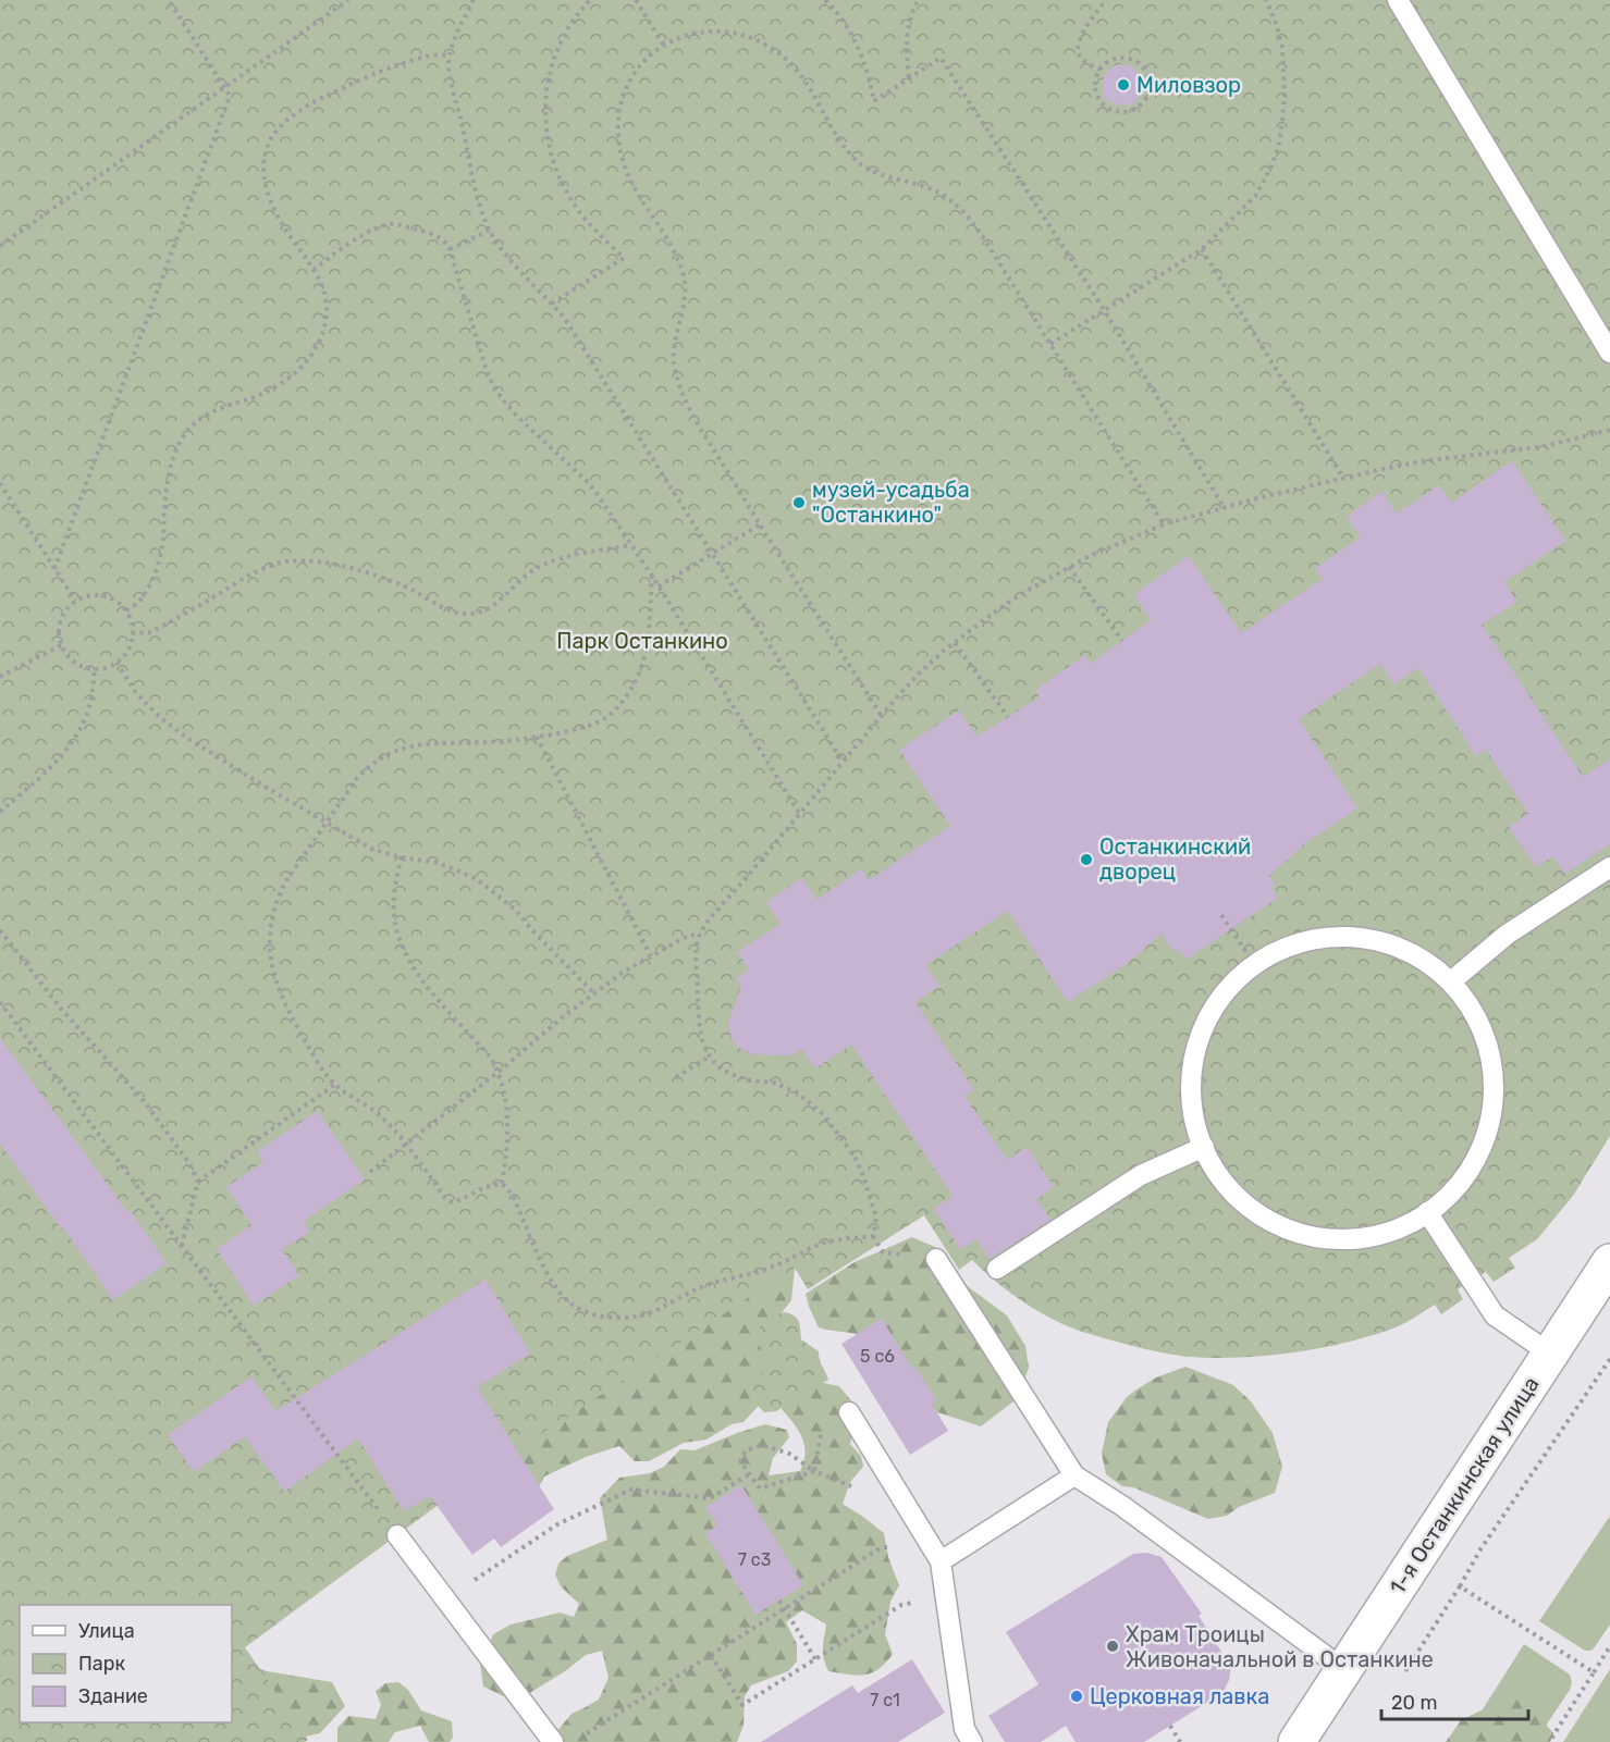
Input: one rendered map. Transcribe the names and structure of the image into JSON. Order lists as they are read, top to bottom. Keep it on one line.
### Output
{"streets":{"street":["1-я Останкинская улица"]},"parks":["Парк Останкино"],"places":["Миловзор","музей-усадьба \"Останкино\"","Останкинский дворец","Храм Троицы Живоначальной в Останкине","Церковная лавка"],"house_numbers":["5 с6","7 с3","7 с1"],"legend":["Улица","Парк","Здание"],"scale_bar":"20 m"}
